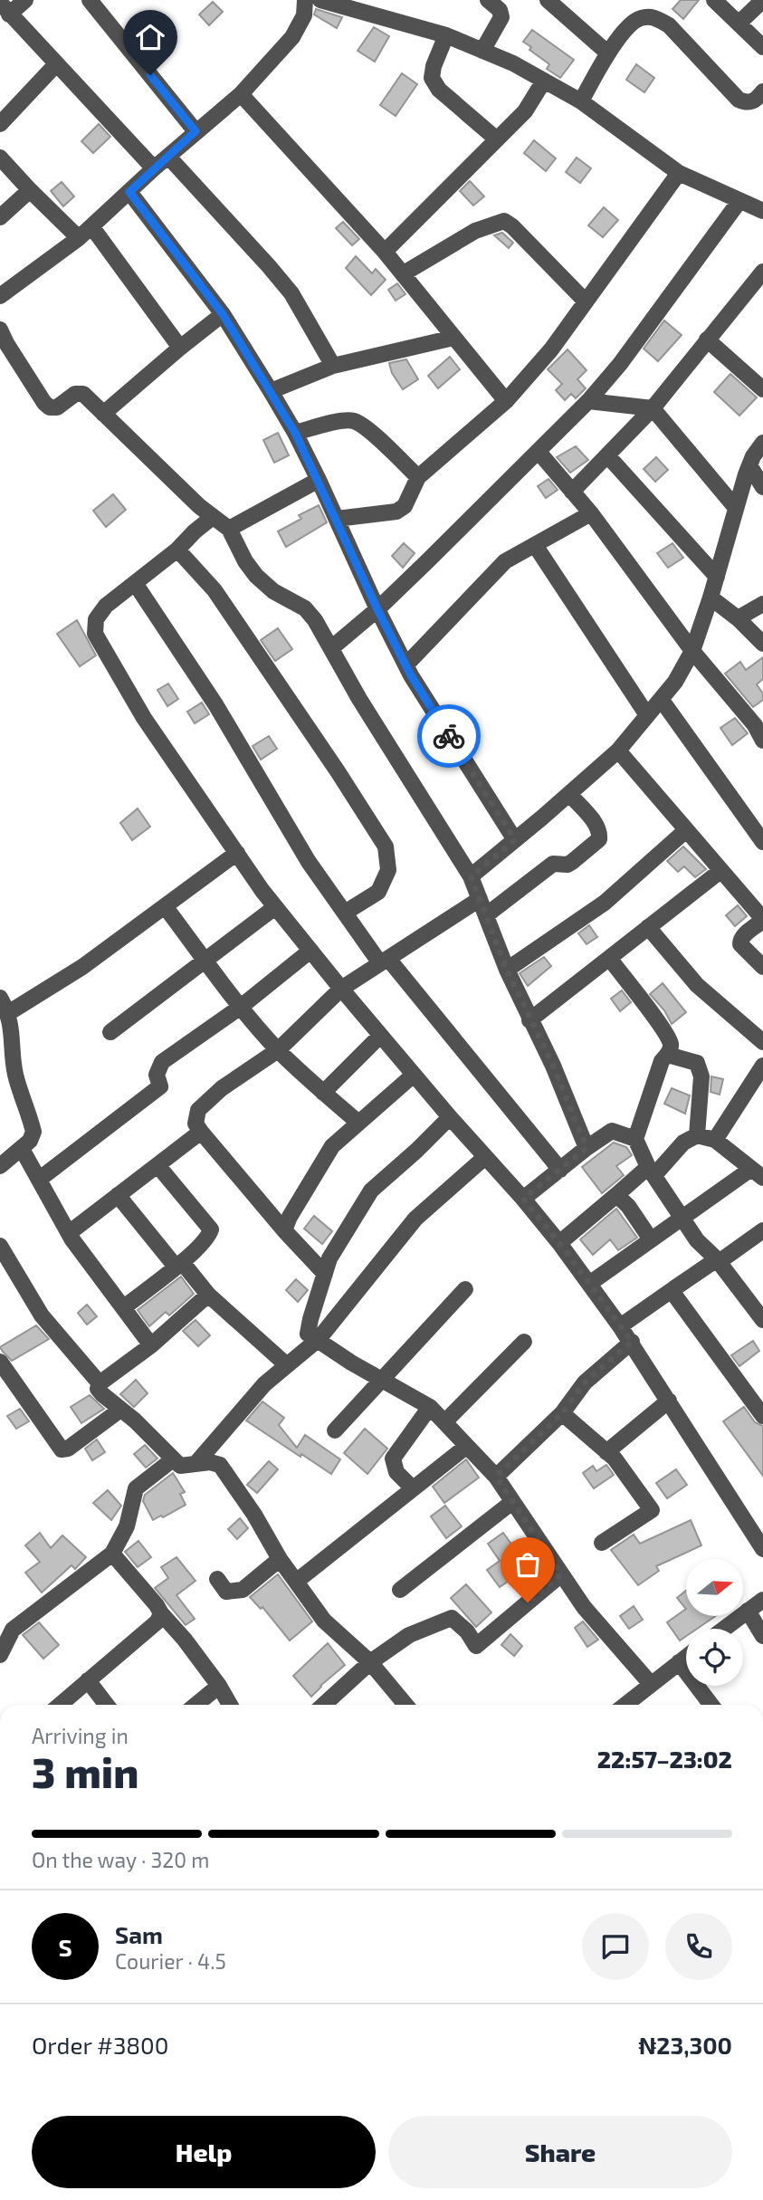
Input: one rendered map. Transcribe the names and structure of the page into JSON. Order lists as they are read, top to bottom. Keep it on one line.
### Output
{"north":"right","page":{"heading":["3 min","Arriving in","22:57–23:02"],"panel":["Sam","Courier · 4.5","Order #3800","₦23,300"],"bar":"On the way · 320 m","round":"S","buttons":["Help","Share"]}}
